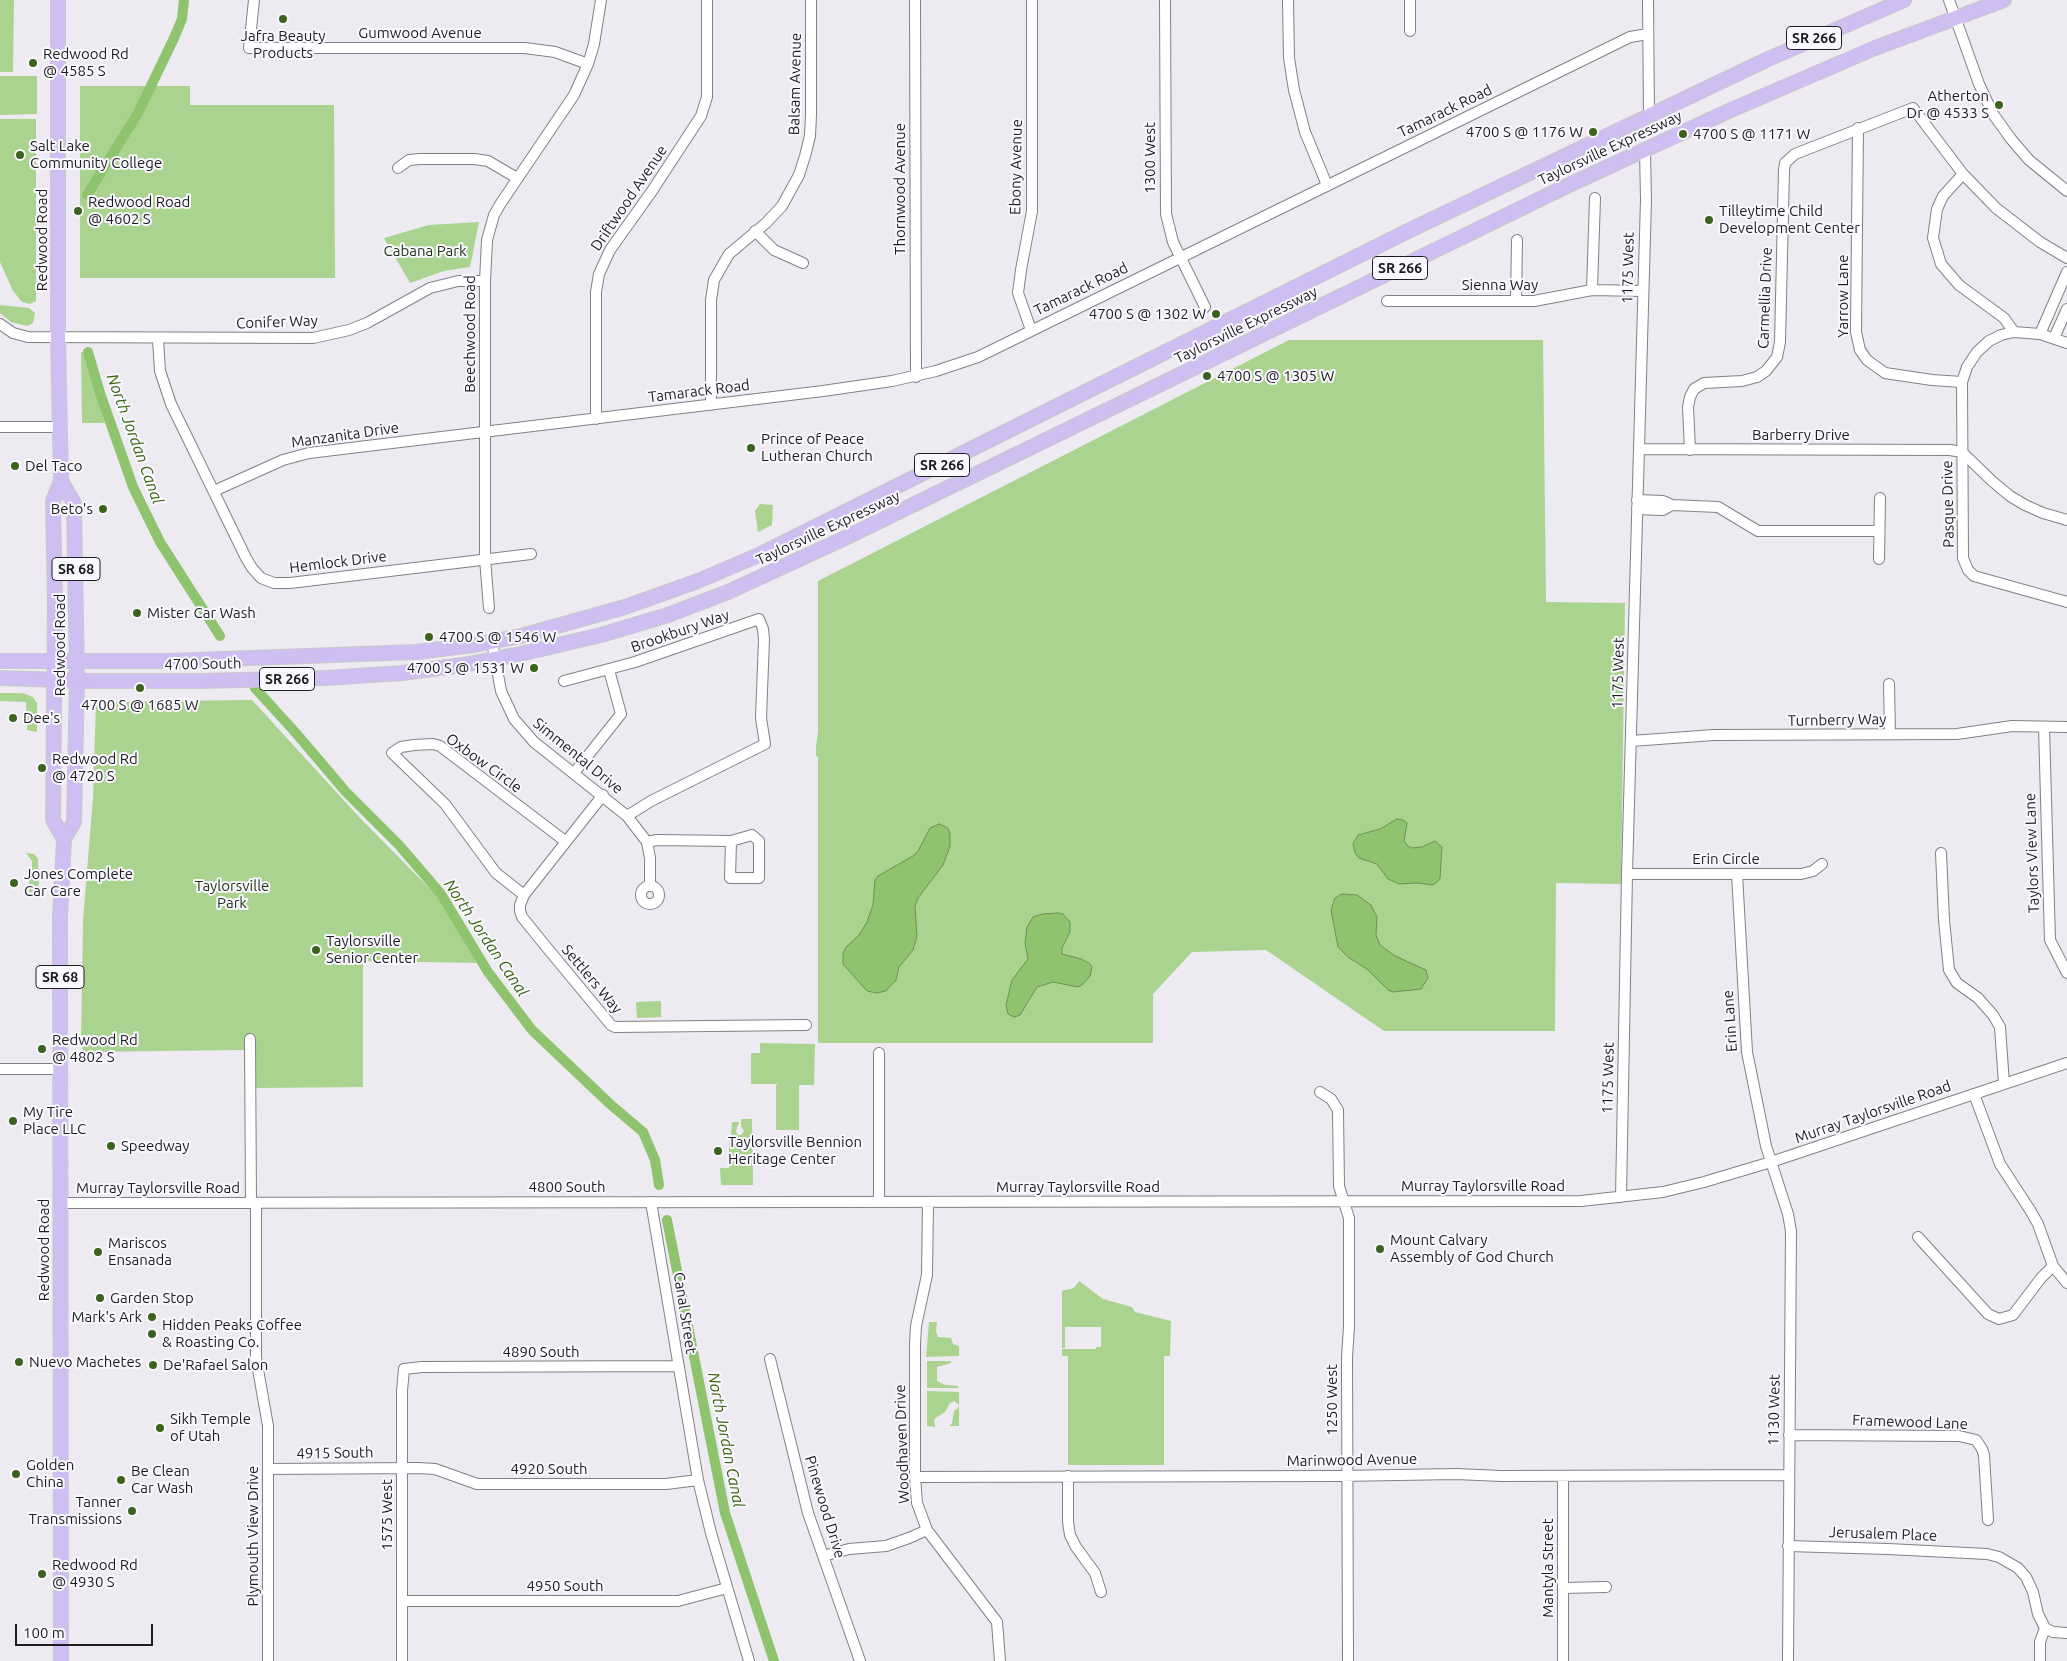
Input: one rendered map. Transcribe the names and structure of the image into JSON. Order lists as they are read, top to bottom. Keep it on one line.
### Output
{"streets":{"main road":["SR 266","Taylorsville Expressway","Redwood Road","SR 68","4700 South"],"street":["Gumwood Avenue","Balsam Avenue","Tamarack Road","1300 West","Ebony Avenue","Thornwood Avenue","Driftwood Avenue","1175 West","Sienna Way","Yarrow Lane","Carmellia Drive","Conifer Way","Beechwood Road","Manzanita Drive","Barberry Drive","Pasque Drive","Hemlock Drive","Brookbury Way","Turnberry Way","Simmental Drive","Oxbow Circle","Taylors View Lane","Erin Circle","Settlers Way","Erin Lane","Murray Taylorsville Road","4800 South","Canal Street","4890 South","1250 West","1130 West","Framewood Lane","Woodhaven Drive","4915 South","Marinwood Avenue","4920 South","Pinewood Drive","1575 West","Jerusalem Place","Plymouth View Drive","Mantyla Street","4950 South"]},"crossings":[["Gumwood Avenue","Beechwood Road"],["Balsam Avenue","Tamarack Road"],["Tamarack Road","1300 West"],["Tamarack Road","Ebony Avenue"],["Tamarack Road","Thornwood Avenue"],["Tamarack Road","Driftwood Avenue"],["Tamarack Road","Beechwood Road"],["Tamarack Road","Manzanita Drive"],["Taylorsville Expressway","1175 West"],["Taylorsville Expressway","4700 South"],["Taylorsville Expressway","Simmental Drive"],["Redwood Road","Conifer Way"],["Redwood Road","4700 South"],["Redwood Road","Murray Taylorsville Road"],["1175 West","Sienna Way"],["1175 West","Barberry Drive"],["1175 West","Turnberry Way"],["1175 West","Erin Circle"],["1175 West","Murray Taylorsville Road"],["Yarrow Lane","Carmellia Drive"],["Yarrow Lane","Pasque Drive"],["Carmellia Drive","Barberry Drive"],["Conifer Way","Beechwood Road"],["Conifer Way","Hemlock Drive"],["Beechwood Road","Manzanita Drive"],["Beechwood Road","Hemlock Drive"],["Manzanita Drive","Hemlock Drive"],["Barberry Drive","Pasque Drive"],["Brookbury Way","Simmental Drive"],["4700 South","Simmental Drive"],["Turnberry Way","Taylors View Lane"],["Oxbow Circle","Settlers Way"],["Erin Circle","Erin Lane"],["Erin Lane","Murray Taylorsville Road"],["Erin Lane","1130 West"],["Murray Taylorsville Road","4800 South"],["Murray Taylorsville Road","1250 West"],["Murray Taylorsville Road","1130 West"],["Murray Taylorsville Road","Woodhaven Drive"],["Murray Taylorsville Road","Plymouth View Drive"],["4800 South","Canal Street"],["4800 South","Plymouth View Drive"],["Canal Street","4890 South"],["Canal Street","4920 South"],["Canal Street","4950 South"],["4890 South","1575 West"],["1250 West","Marinwood Avenue"],["1130 West","Framewood Lane"],["1130 West","Marinwood Avenue"],["1130 West","Jerusalem Place"],["Woodhaven Drive","Marinwood Avenue"],["4915 South","4920 South"],["4915 South","1575 West"],["4915 South","Plymouth View Drive"],["Marinwood Avenue","Mantyla Street"],["4920 South","1575 West"],["1575 West","4950 South"]],"water":["North Jordan Canal"],"parks":["Cabana Park","Taylorsville Park"],"places":["Jafra Beauty Products","Redwood Rd @ 4585 S","Atherton Dr @ 4533 S","4700 S @ 1176 W","4700 S @ 1171 W","Salt Lake Community College","Redwood Road @ 4602 S","Tilleytime Child Development Center","4700 S @ 1302 W","4700 S @ 1305 W","Prince of Peace Lutheran Church","Del Taco","Beto's","Mister Car Wash","4700 S @ 1546 W","4700 S @ 1531 W","4700 S @ 1685 W","Dee's","Redwood Rd @ 4720 S","Jones Complete Car Care","Taylorsville Senior Center","Redwood Rd @ 4802 S","My Tire Place LLC","Speedway","Taylorsville Bennion Heritage Center","Mount Calvary Assembly of God Church","Mariscos Ensanada","Garden Stop","Mark's Ark","Hidden Peaks Coffee & Roasting Co.","Nuevo Machetes","De'Rafael Salon","Sikh Temple of Utah","Golden China","Be Clean Car Wash","Tanner Transmissions","Redwood Rd @ 4930 S"],"scale_bar":"100 m"}
